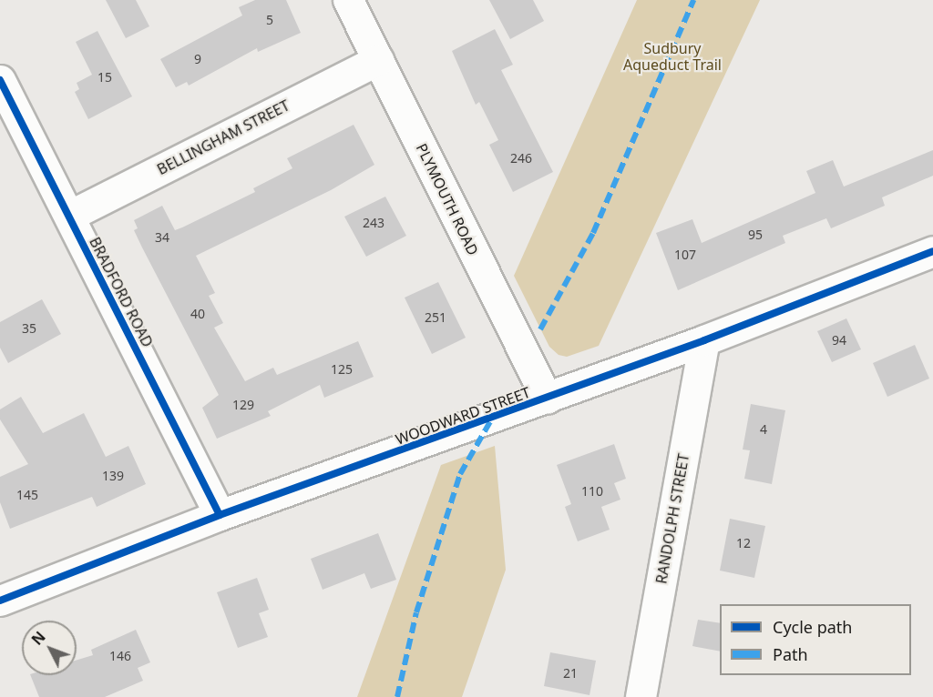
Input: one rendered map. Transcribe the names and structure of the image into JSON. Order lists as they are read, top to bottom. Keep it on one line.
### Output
{"streets":{"street":["BELLINGHAM STREET","PLYMOUTH ROAD","BRADFORD ROAD","WOODWARD STREET","RANDOLPH STREET"]},"crossings":[["BELLINGHAM STREET","PLYMOUTH ROAD"],["BELLINGHAM STREET","BRADFORD ROAD"],["PLYMOUTH ROAD","WOODWARD STREET"],["BRADFORD ROAD","WOODWARD STREET"],["WOODWARD STREET","RANDOLPH STREET"]],"parks":["Sudbury Aqueduct Trail"],"house_numbers":["5","9","15","246","243","95","34","107","40","251","35","94","125","129","4","139","110","145","12","146","21"],"legend":["Cycle path","Path"],"north":"top left"}
